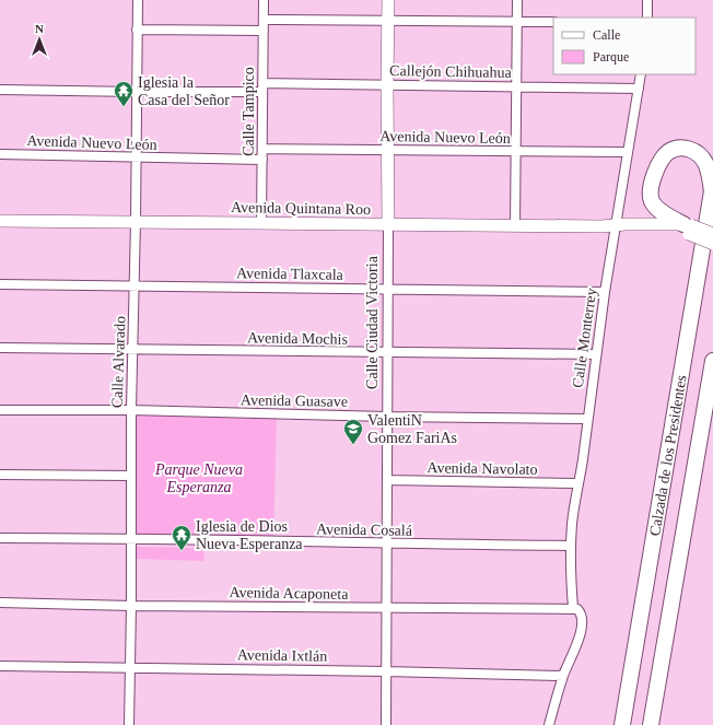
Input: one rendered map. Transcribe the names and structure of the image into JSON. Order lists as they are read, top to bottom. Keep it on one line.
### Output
{"streets":{"highway":["Calzada de los Presidentes"],"street":["Callejón Chihuahua","Calle Tampico","Avenida Nuevo León","Avenida Quintana Roo","Avenida Tlaxcala","Calle Ciudad Victoria","Avenida Mochis","Calle Monterrey","Calle Alvarado","Avenida Guasave","Avenida Navolato","Avenida Cosalá","Avenida Acaponeta","Avenida Ixtlán"]},"crossings":[["Callejón Chihuahua","Calle Tampico"],["Callejón Chihuahua","Calle Ciudad Victoria"],["Callejón Chihuahua","Calle Monterrey"],["Callejón Chihuahua","Calle Alvarado"],["Calle Tampico","Avenida Nuevo León"],["Calle Tampico","Avenida Quintana Roo"],["Avenida Nuevo León","Calle Ciudad Victoria"],["Avenida Nuevo León","Calle Monterrey"],["Avenida Nuevo León","Calle Alvarado"],["Avenida Quintana Roo","Calle Ciudad Victoria"],["Avenida Quintana Roo","Calle Monterrey"],["Avenida Quintana Roo","Calle Alvarado"],["Avenida Quintana Roo","Calzada de los Presidentes"],["Avenida Tlaxcala","Calle Ciudad Victoria"],["Avenida Tlaxcala","Calle Monterrey"],["Avenida Tlaxcala","Calle Alvarado"],["Calle Ciudad Victoria","Avenida Mochis"],["Calle Ciudad Victoria","Avenida Guasave"],["Calle Ciudad Victoria","Avenida Navolato"],["Calle Ciudad Victoria","Avenida Cosalá"],["Calle Ciudad Victoria","Avenida Acaponeta"],["Calle Ciudad Victoria","Avenida Ixtlán"],["Avenida Mochis","Calle Monterrey"],["Avenida Mochis","Calle Alvarado"],["Calle Monterrey","Avenida Guasave"],["Calle Monterrey","Avenida Navolato"],["Calle Monterrey","Avenida Cosalá"],["Calle Monterrey","Avenida Acaponeta"],["Calle Monterrey","Avenida Ixtlán"],["Calle Alvarado","Avenida Guasave"],["Calle Alvarado","Avenida Cosalá"],["Calle Alvarado","Avenida Acaponeta"],["Calle Alvarado","Avenida Ixtlán"]],"parks":["Parque Nueva Esperanza"],"places":{"temple":["Iglesia la Casa del Señor","Iglesia de Dios Nueva Esperanza"],"school or university":["ValentiN Gomez FariAs"]},"legend":["Calle","Parque"],"north":"top"}
